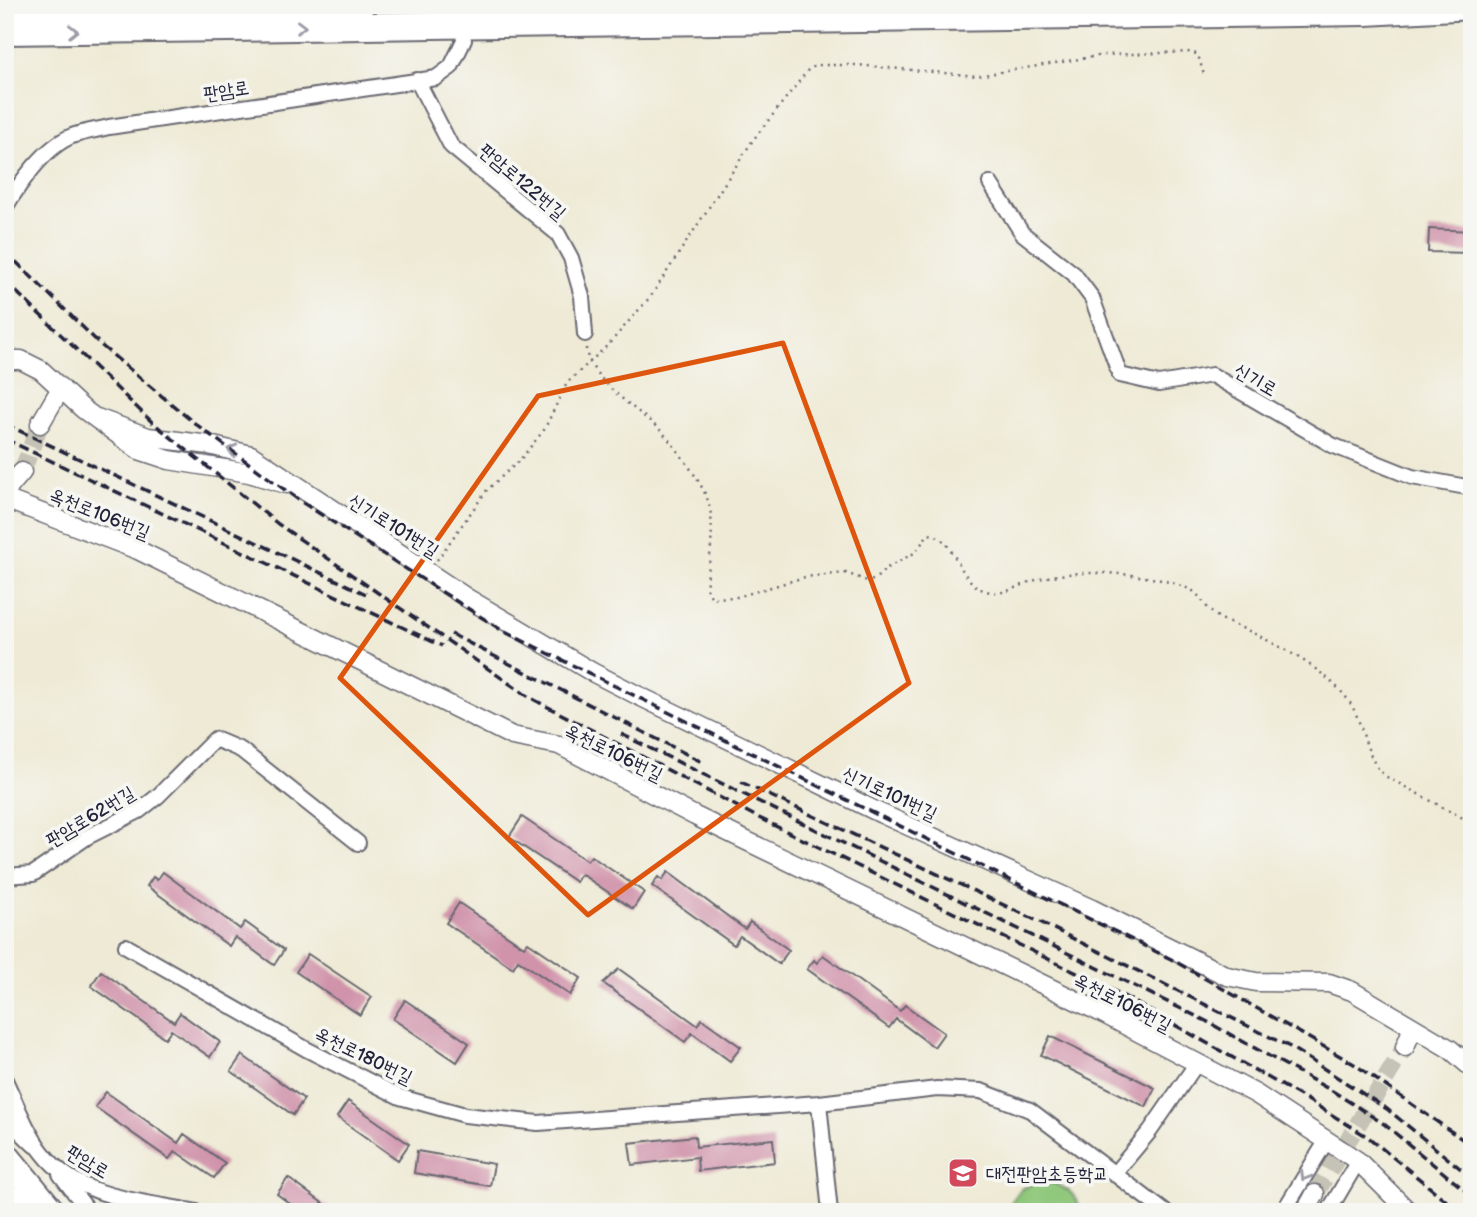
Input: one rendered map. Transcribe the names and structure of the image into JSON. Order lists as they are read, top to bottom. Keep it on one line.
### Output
{"streets":{"street":["판암로","판암로122번길","신기로","옥천로106번길","신기로101번길","판암로62번길","옥천로180번길"]},"crossings":[["판암로","판암로122번길"]],"places":{"school or university":["대전판암초등학교"]}}
